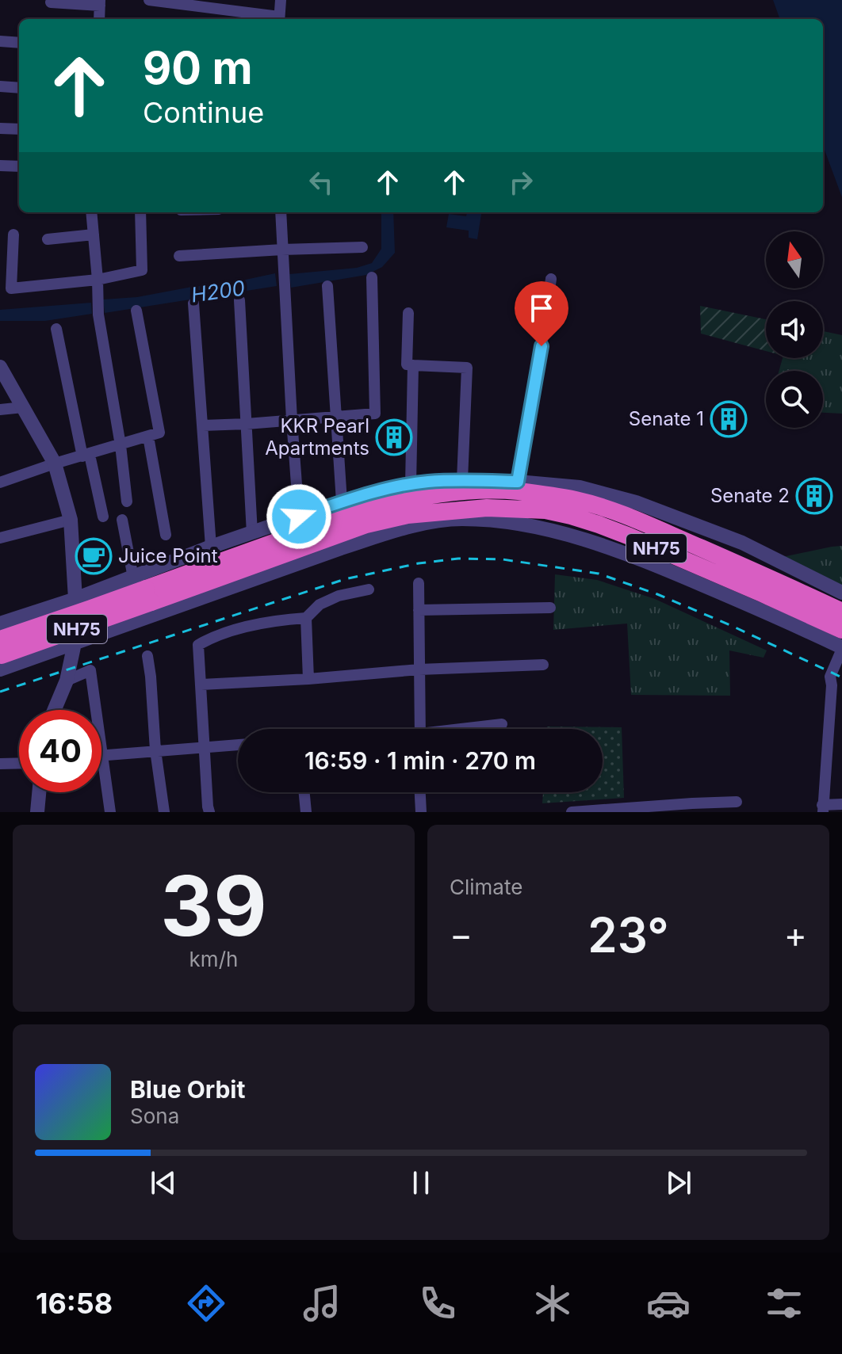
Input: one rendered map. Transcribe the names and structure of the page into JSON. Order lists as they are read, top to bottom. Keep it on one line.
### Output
{"streets":{"highway":["NH75"]},"water":["H200"],"places":{"building":["Senate 1","KKR Pearl Apartments","Senate 2"],"cafe":["Juice Point"]},"north":"top","page":{"turn":["90 m","Continue"],"limit":"40","trip":"16:59 · 1 min · 270 m","tile":[["39","km/h"],"Climate"],"heat":["−","23°","+"],"song":["Blue Orbit","Sona"],"tabs":"16:58"}}
